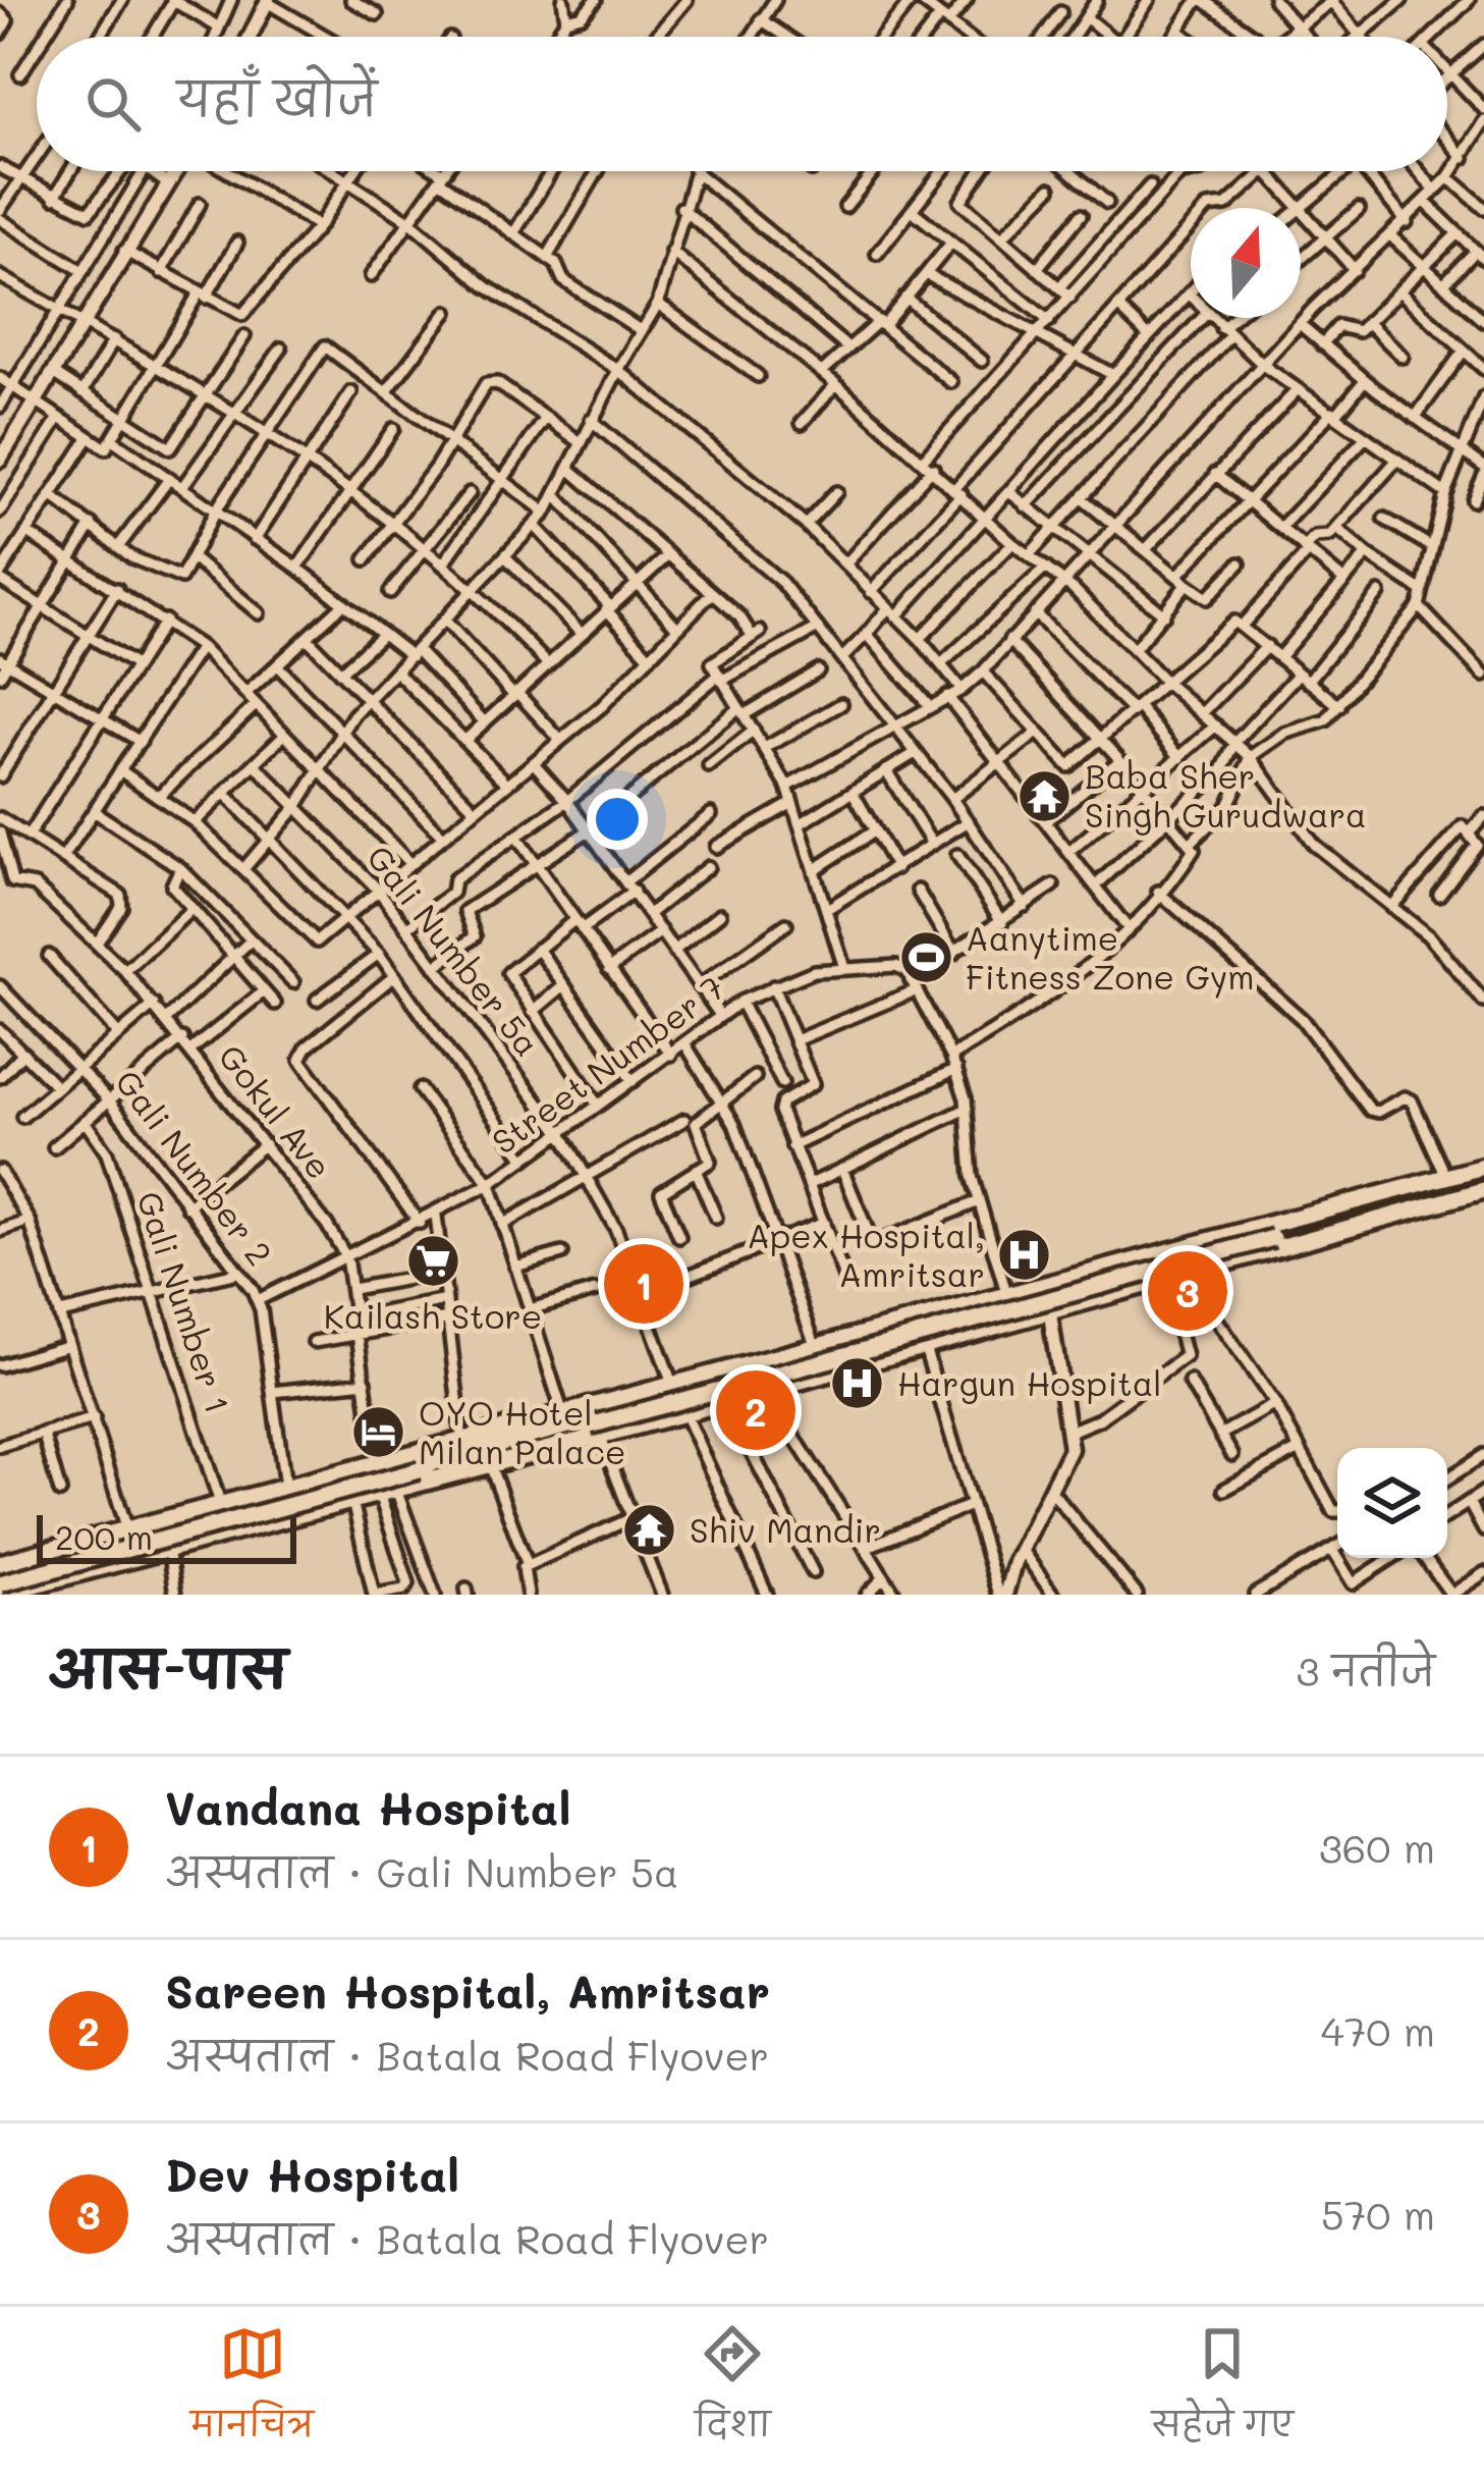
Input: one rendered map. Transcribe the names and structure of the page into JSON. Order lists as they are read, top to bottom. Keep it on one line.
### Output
{"streets":{"street":["Gali Number 5a","Street Number 7","Gokul Ave","Gali Number 2","Gali Number 1"]},"crossings":[["Gali Number 5a","Street Number 7"],["Street Number 7","Gokul Ave"],["Street Number 7","Gali Number 2"]],"places":{"temple":["Baba Sher Singh Gurudwara","Shiv Mandir"],"sports":["Aanytime Fitness Zone Gym"],"hospital":["Apex Hospital, Amritsar","Hargun Hospital"],"supermarket":["Kailash Store"],"hotel":["OYO Hotel Milan Palace"]},"scale_bar":"200 m","north":"top","page":{"search":"यहाँ खोजें","pins":["1","3","2"],"scale":"200 m","heading":["आस-पास","3 नतीजे"],"list":[{"mark":"1","name":"Vandana Hospital","note":"अस्पताल · Gali Number 5a","value":"360 m"},{"mark":"2","name":"Sareen Hospital, Amritsar","note":"अस्पताल · Batala Road Flyover","value":"470 m"},{"mark":"3","name":"Dev Hospital","note":"अस्पताल · Batala Road Flyover","value":"570 m"}],"nav":["मानचित्र","दिशा","सहेजे गए"]}}
